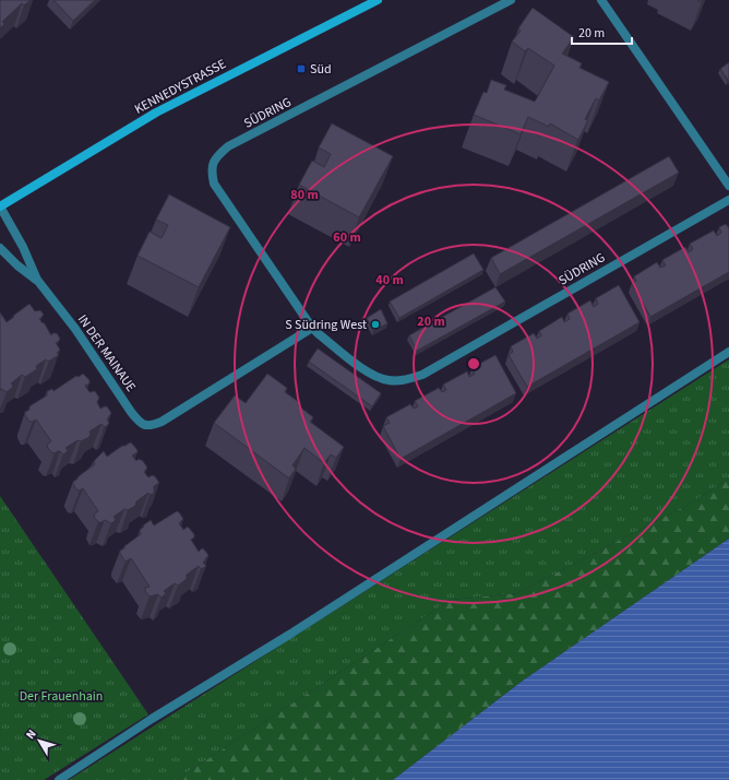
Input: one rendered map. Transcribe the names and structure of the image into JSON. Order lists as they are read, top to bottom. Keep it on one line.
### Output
{"streets":{"main road":["KENNEDYSTRASSE"],"street":["SÜDRING","IN DER MAINAUE"]},"crossings":[["KENNEDYSTRASSE","IN DER MAINAUE"],["SÜDRING","IN DER MAINAUE"]],"parks":["Der Frauenhain"],"places":{"transit":["Süd"],"other":["S Südring West"]},"scale_bar":"20 m","north":"top left","rings":["80 m","60 m","40 m","20 m"]}
